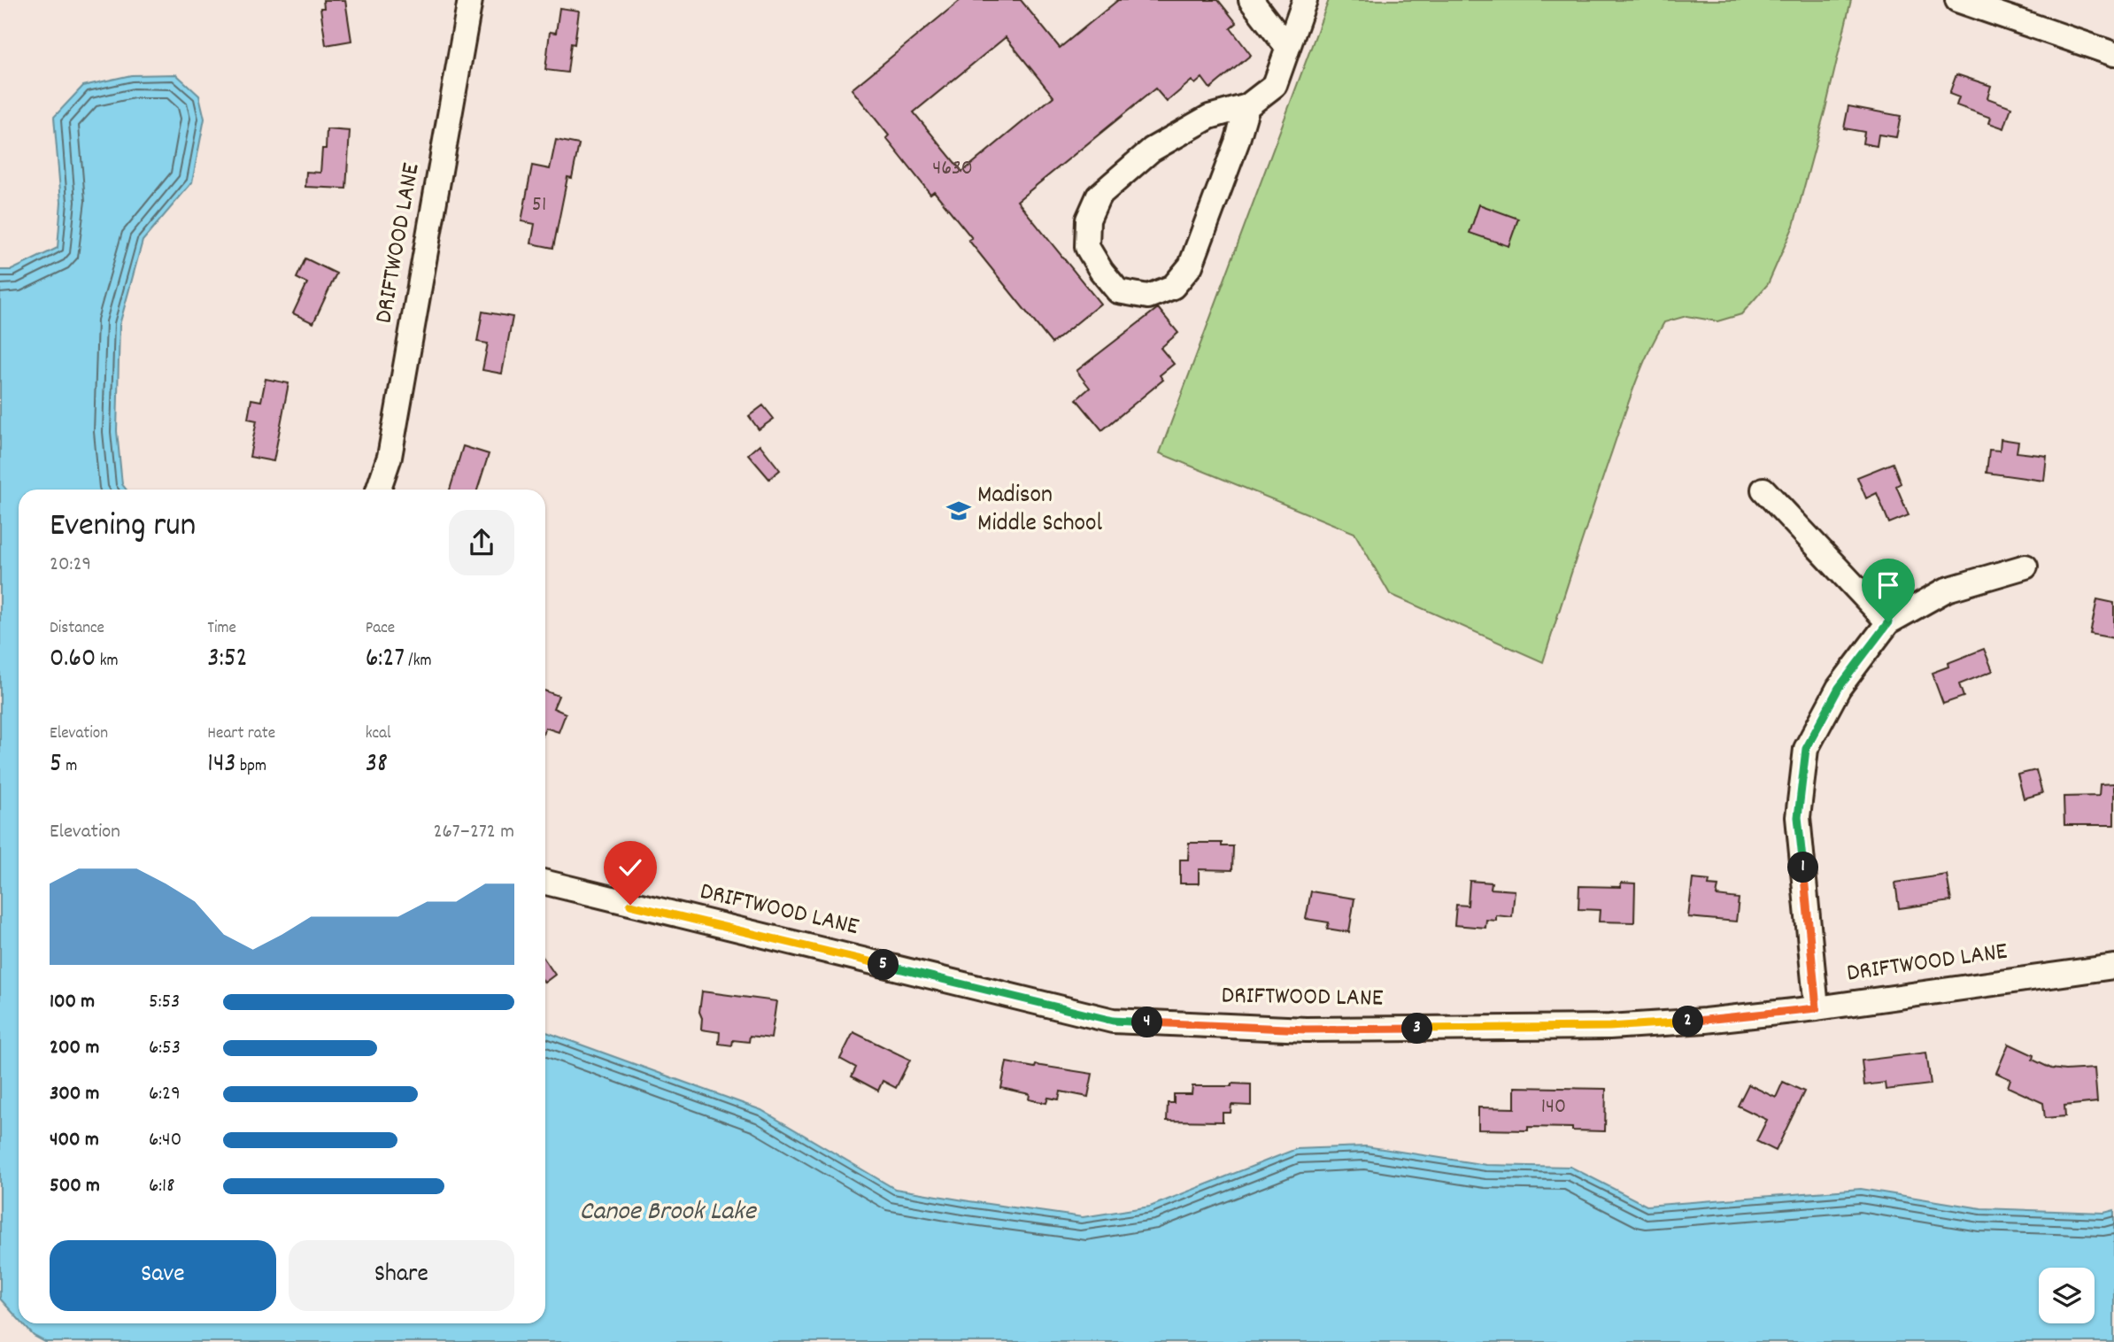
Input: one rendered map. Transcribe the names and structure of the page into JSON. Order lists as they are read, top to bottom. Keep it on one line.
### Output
{"streets":{"street":["DRIFTWOOD LANE"]},"water":["Canoe Brook Lake"],"places":{"school or university":["Madison Middle School"]},"house_numbers":["4630","51","140"],"page":{"heading":["Evening run","20:29"],"stats":[["Distance","0.60 km"],["Time","3:52"],["Pace","6:27 /km"],["Elevation","5 m"],["Heart rate","143 bpm"],["kcal","38"]],"chart":["Elevation","267–272 m"],"pins":["1","5","2","4","3"],"list":[{"name":"100 m","note":"5:53"},{"name":"200 m","note":"6:53"},{"name":"300 m","note":"6:29"},{"name":"400 m","note":"6:40"},{"name":"500 m","note":"6:18"}],"buttons":["Save","Share"]}}
